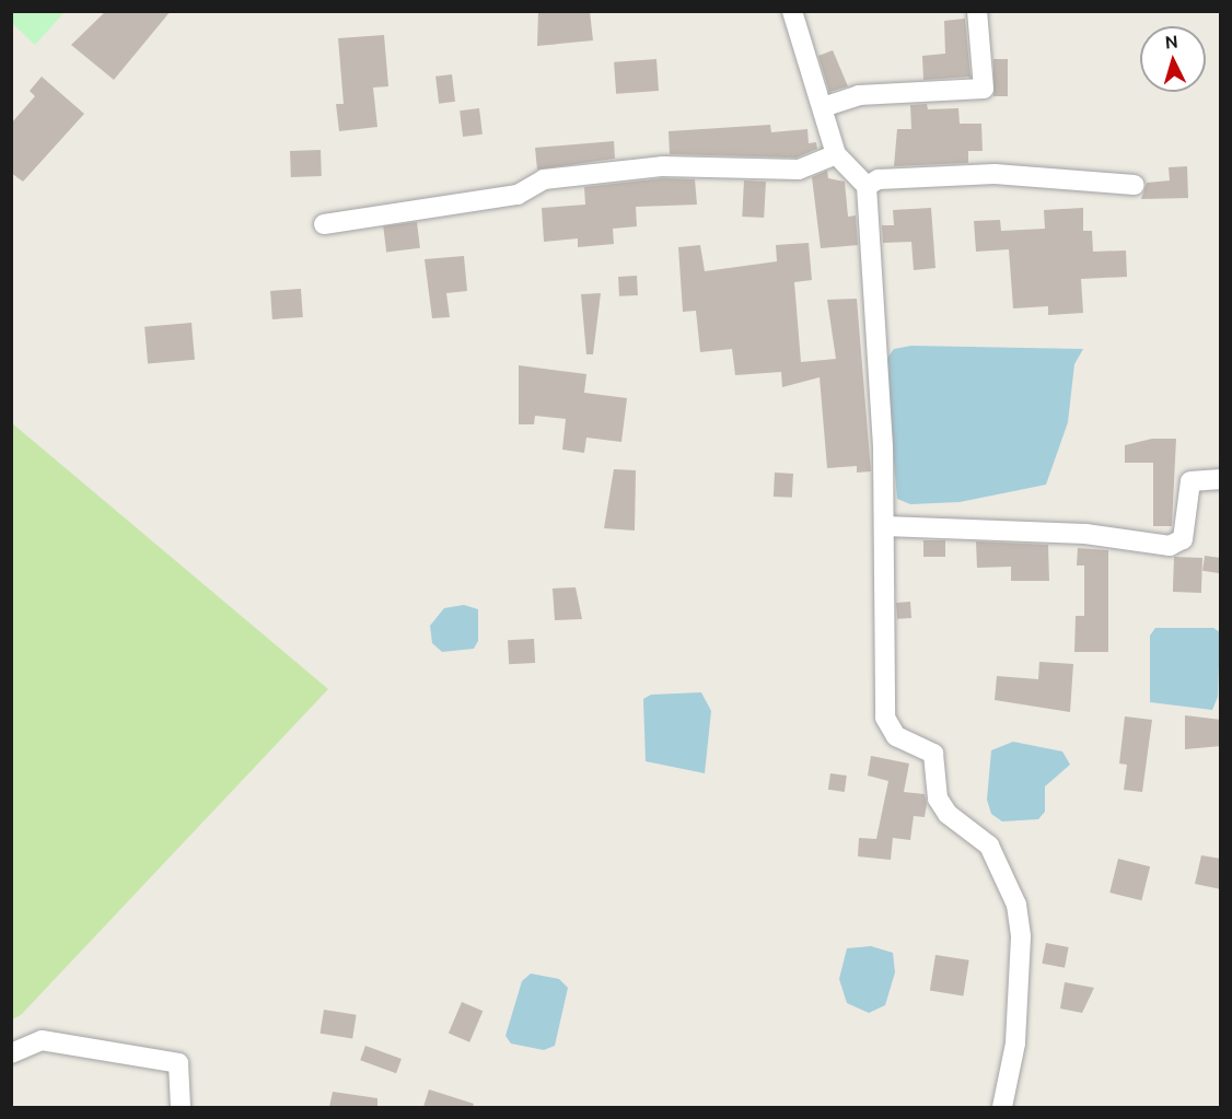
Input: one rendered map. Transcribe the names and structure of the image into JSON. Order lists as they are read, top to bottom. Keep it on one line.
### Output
{"north":"top"}
